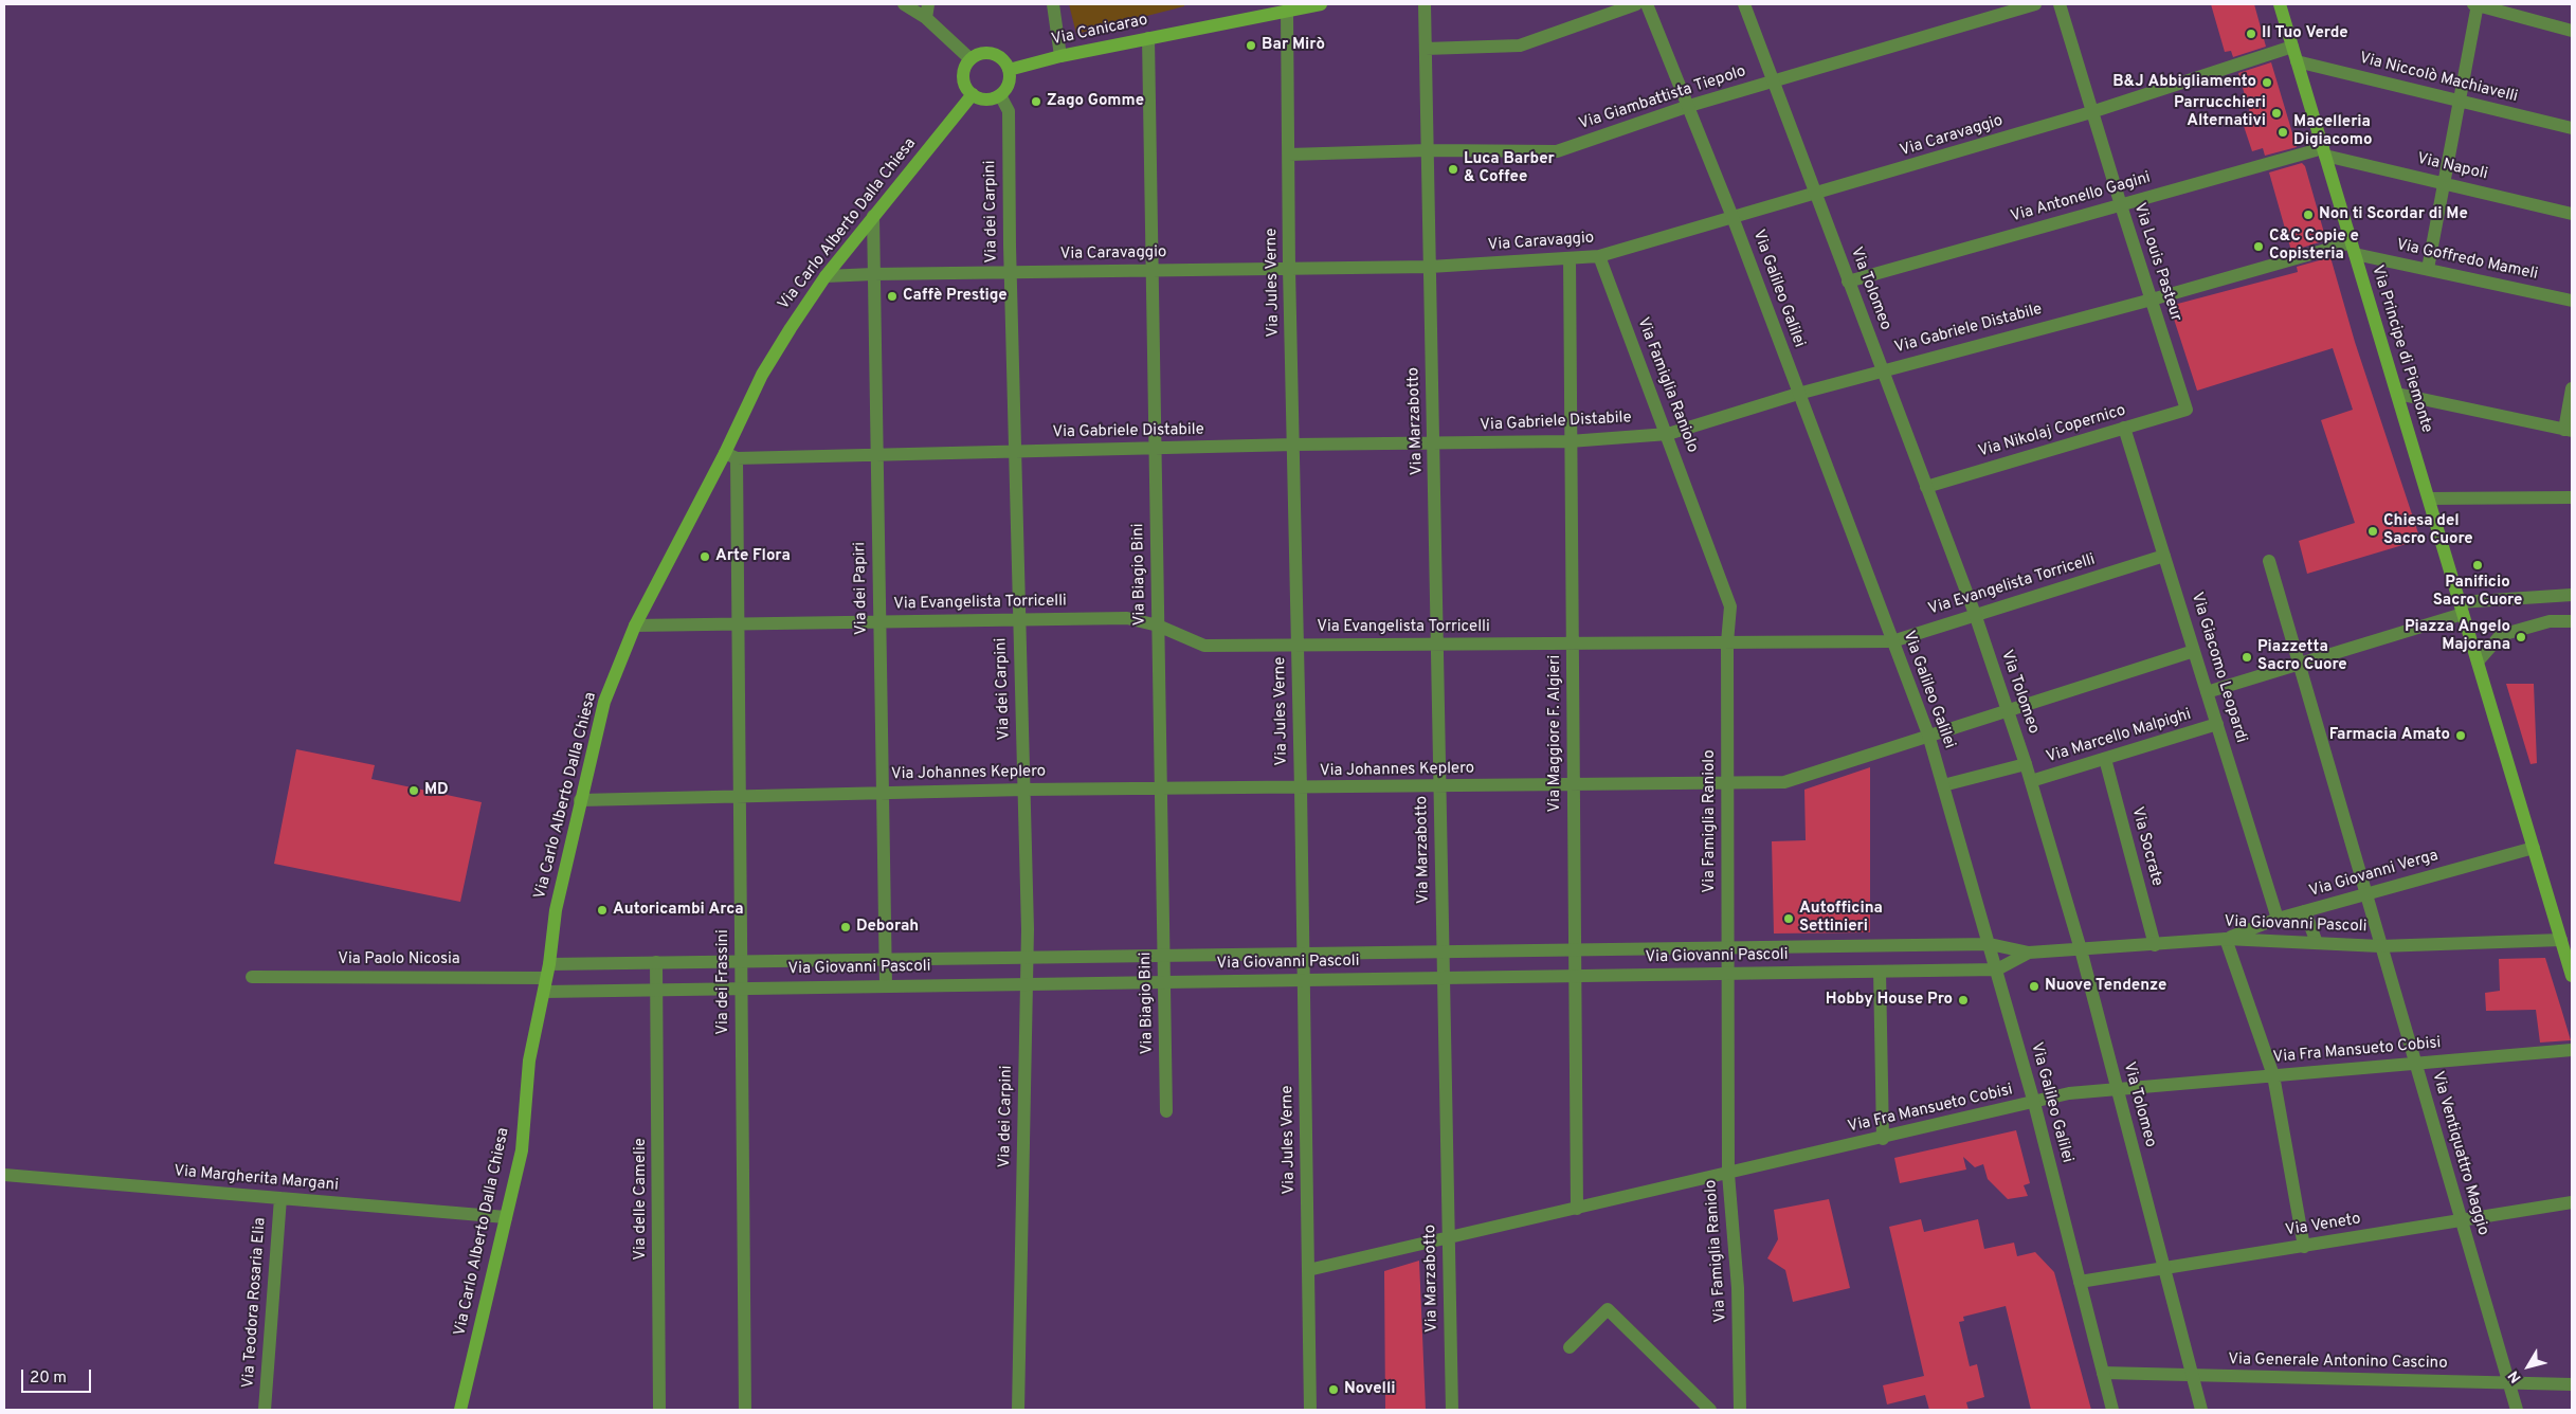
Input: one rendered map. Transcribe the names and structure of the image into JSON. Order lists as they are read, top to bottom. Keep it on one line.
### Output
{"streets":{"main road":["Via Canicarao","Via Carlo Alberto Dalla Chiesa","Via Principe di Piemonte"],"street":["Via Niccolò Machiavelli","Via Giambattista Tiepolo","Via Caravaggio","Via Napoli","Via Antonello Gagini","Via dei Carpini","Via Goffredo Mameli","Via Louis Pasteur","Via Jules Verne","Via Galileo Galilei","Via Tolomeo","Via Gabriele Distabile","Via Famiglia Raniolo","Via Marzabotto","Via Nikolaj Copernico","Via Biagio Bini","Via Evangelista Torricelli","Via dei Papiri","Via Giacomo Leopardi","Via Maggiore F. Algieri","Via Marcello Malpighi","Via Johannes Keplero","Via Socrate","Via Giovanni Verga","Via Giovanni Pascoli","Via Paolo Nicosia","Via dei Frassini","Via Fra Mansueto Cobisi","Via Ventiquattro Maggio","Via Margherita Margani","Via delle Camelie","Via Veneto","Via Teodora Rosaria Elia","Via Generale Antonino Cascino"]},"crossings":[["Via Canicarao","Via dei Carpini"],["Via Canicarao","Via Carlo Alberto Dalla Chiesa"],["Via Canicarao","Via Jules Verne"],["Via Canicarao","Via Biagio Bini"],["Via Niccolò Machiavelli","Via Principe di Piemonte"],["Via Giambattista Tiepolo","Via Jules Verne"],["Via Giambattista Tiepolo","Via Galileo Galilei"],["Via Giambattista Tiepolo","Via Tolomeo"],["Via Giambattista Tiepolo","Via Marzabotto"],["Via Caravaggio","Via dei Carpini"],["Via Caravaggio","Via Carlo Alberto Dalla Chiesa"],["Via Caravaggio","Via Louis Pasteur"],["Via Caravaggio","Via Jules Verne"],["Via Caravaggio","Via Galileo Galilei"],["Via Caravaggio","Via Tolomeo"],["Via Caravaggio","Via Principe di Piemonte"],["Via Caravaggio","Via Famiglia Raniolo"],["Via Caravaggio","Via Marzabotto"],["Via Caravaggio","Via Biagio Bini"],["Via Caravaggio","Via dei Papiri"],["Via Caravaggio","Via Maggiore F. Algieri"],["Via Napoli","Via Antonello Gagini"],["Via Napoli","Via Principe di Piemonte"],["Via Antonello Gagini","Via Louis Pasteur"],["Via Antonello Gagini","Via Tolomeo"],["Via Antonello Gagini","Via Principe di Piemonte"],["Via dei Carpini","Via Carlo Alberto Dalla Chiesa"],["Via dei Carpini","Via Gabriele Distabile"],["Via dei Carpini","Via Evangelista Torricelli"],["Via dei Carpini","Via Johannes Keplero"],["Via dei Carpini","Via Giovanni Pascoli"],["Via Carlo Alberto Dalla Chiesa","Via Gabriele Distabile"],["Via Carlo Alberto Dalla Chiesa","Via Evangelista Torricelli"],["Via Carlo Alberto Dalla Chiesa","Via dei Papiri"],["Via Carlo Alberto Dalla Chiesa","Via Johannes Keplero"],["Via Carlo Alberto Dalla Chiesa","Via Giovanni Pascoli"],["Via Carlo Alberto Dalla Chiesa","Via Paolo Nicosia"],["Via Carlo Alberto Dalla Chiesa","Via dei Frassini"],["Via Carlo Alberto Dalla Chiesa","Via Margherita Margani"],["Via Goffredo Mameli","Via Gabriele Distabile"],["Via Goffredo Mameli","Via Principe di Piemonte"],["Via Louis Pasteur","Via Gabriele Distabile"],["Via Louis Pasteur","Via Nikolaj Copernico"],["Via Jules Verne","Via Gabriele Distabile"],["Via Jules Verne","Via Evangelista Torricelli"],["Via Jules Verne","Via Johannes Keplero"],["Via Jules Verne","Via Giovanni Pascoli"],["Via Jules Verne","Via Fra Mansueto Cobisi"],["Via Galileo Galilei","Via Gabriele Distabile"],["Via Galileo Galilei","Via Evangelista Torricelli"],["Via Galileo Galilei","Via Johannes Keplero"],["Via Galileo Galilei","Via Giovanni Pascoli"],["Via Galileo Galilei","Via Fra Mansueto Cobisi"],["Via Galileo Galilei","Via Veneto"],["Via Galileo Galilei","Via Generale Antonino Cascino"],["Via Tolomeo","Via Gabriele Distabile"],["Via Tolomeo","Via Nikolaj Copernico"],["Via Tolomeo","Via Evangelista Torricelli"],["Via Tolomeo","Via Marcello Malpighi"],["Via Tolomeo","Via Johannes Keplero"],["Via Tolomeo","Via Giovanni Pascoli"],["Via Tolomeo","Via Fra Mansueto Cobisi"],["Via Tolomeo","Via Veneto"],["Via Tolomeo","Via Generale Antonino Cascino"],["Via Gabriele Distabile","Via Principe di Piemonte"],["Via Gabriele Distabile","Via Famiglia Raniolo"],["Via Gabriele Distabile","Via Marzabotto"],["Via Gabriele Distabile","Via Biagio Bini"],["Via Gabriele Distabile","Via dei Papiri"],["Via Gabriele Distabile","Via Maggiore F. Algieri"],["Via Gabriele Distabile","Via dei Frassini"],["Via Principe di Piemonte","Via Giovanni Verga"],["Via Principe di Piemonte","Via Giovanni Pascoli"],["Via Famiglia Raniolo","Via Evangelista Torricelli"],["Via Famiglia Raniolo","Via Johannes Keplero"],["Via Famiglia Raniolo","Via Giovanni Pascoli"],["Via Famiglia Raniolo","Via Fra Mansueto Cobisi"],["Via Marzabotto","Via Evangelista Torricelli"],["Via Marzabotto","Via Johannes Keplero"],["Via Marzabotto","Via Giovanni Pascoli"],["Via Marzabotto","Via Fra Mansueto Cobisi"],["Via Nikolaj Copernico","Via Giacomo Leopardi"],["Via Biagio Bini","Via Evangelista Torricelli"],["Via Biagio Bini","Via Johannes Keplero"],["Via Biagio Bini","Via Giovanni Pascoli"],["Via Evangelista Torricelli","Via dei Papiri"],["Via Evangelista Torricelli","Via Giacomo Leopardi"],["Via Evangelista Torricelli","Via Maggiore F. Algieri"],["Via Evangelista Torricelli","Via dei Frassini"],["Via dei Papiri","Via Johannes Keplero"],["Via dei Papiri","Via Giovanni Pascoli"],["Via Giacomo Leopardi","Via Marcello Malpighi"],["Via Giacomo Leopardi","Via Johannes Keplero"],["Via Giacomo Leopardi","Via Giovanni Verga"],["Via Maggiore F. Algieri","Via Johannes Keplero"],["Via Maggiore F. Algieri","Via Giovanni Pascoli"],["Via Maggiore F. Algieri","Via Fra Mansueto Cobisi"],["Via Marcello Malpighi","Via Socrate"],["Via Johannes Keplero","Via dei Frassini"],["Via Socrate","Via Giovanni Pascoli"],["Via Giovanni Verga","Via Giovanni Pascoli"],["Via Giovanni Verga","Via Ventiquattro Maggio"],["Via Giovanni Pascoli","Via dei Frassini"],["Via Giovanni Pascoli","Via Ventiquattro Maggio"],["Via Giovanni Pascoli","Via delle Camelie"],["Via Fra Mansueto Cobisi","Via Ventiquattro Maggio"],["Via Ventiquattro Maggio","Via Veneto"],["Via Ventiquattro Maggio","Via Generale Antonino Cascino"],["Via Margherita Margani","Via Teodora Rosaria Elia"]],"places":["Il Tuo Verde","Bar Mirò","B&J Abbigliamento","Zago Gomme","Parrucchieri Alternativi","Macelleria Digiacomo","Luca Barber & Coffee","Non ti Scordar di Me","C&C Copie e Copisteria","Caffè Prestige","Chiesa del Sacro Cuore","Arte Flora","Panificio Sacro Cuore","Piazza Angelo Majorana","Piazzetta Sacro Cuore","Farmacia Amato","MD","Autoricambi Arca","Autofficina Settinieri","Deborah","Nuove Tendenze","Hobby House Pro","Novelli"],"scale_bar":"20 m","north":"bottom left"}
